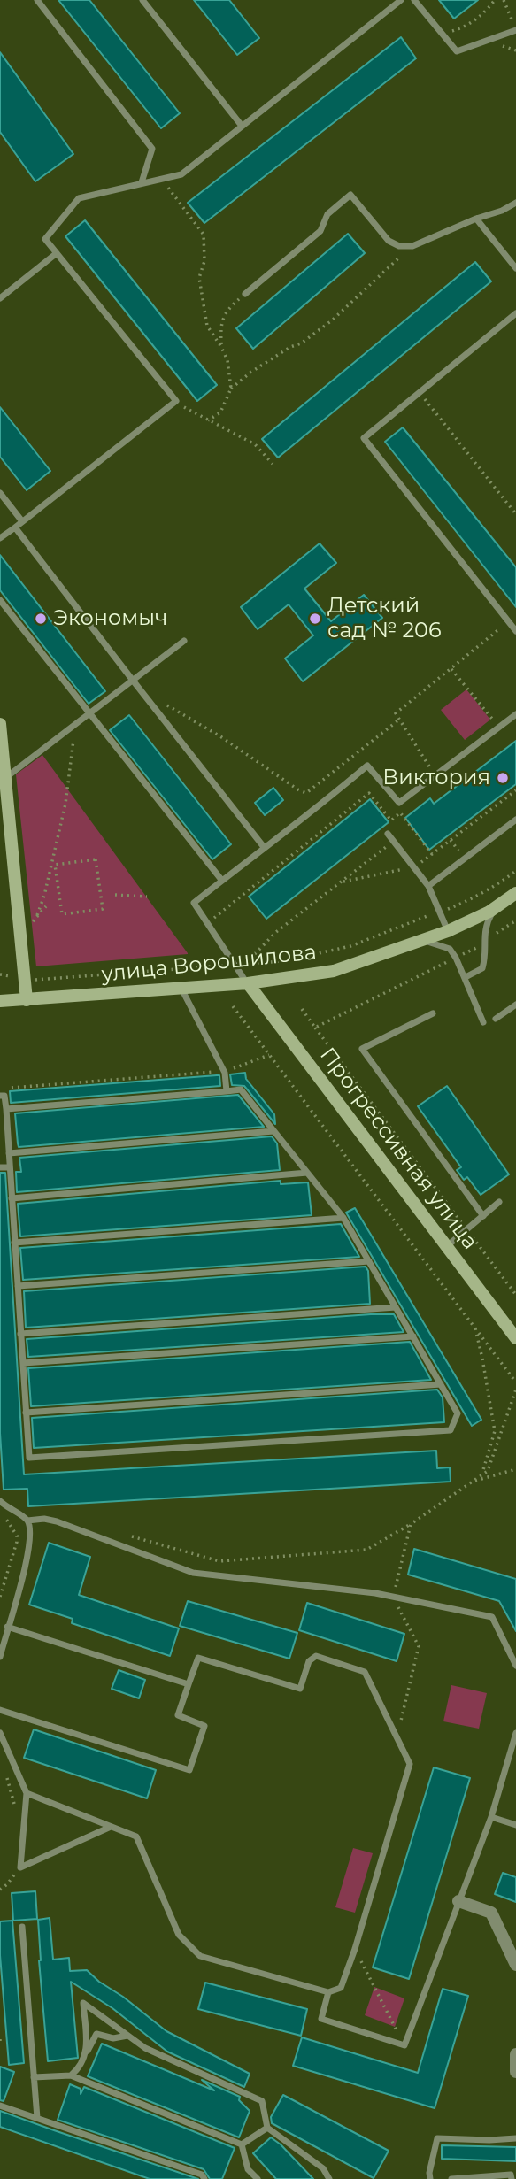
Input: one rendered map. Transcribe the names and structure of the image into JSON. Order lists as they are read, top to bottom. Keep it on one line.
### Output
{"streets":{"street":["улица Ворошилова","Прогрессивная улица"]},"crossings":[["улица Ворошилова","Прогрессивная улица"]],"places":["Экономыч","Детский сад № 206","Виктория"]}
